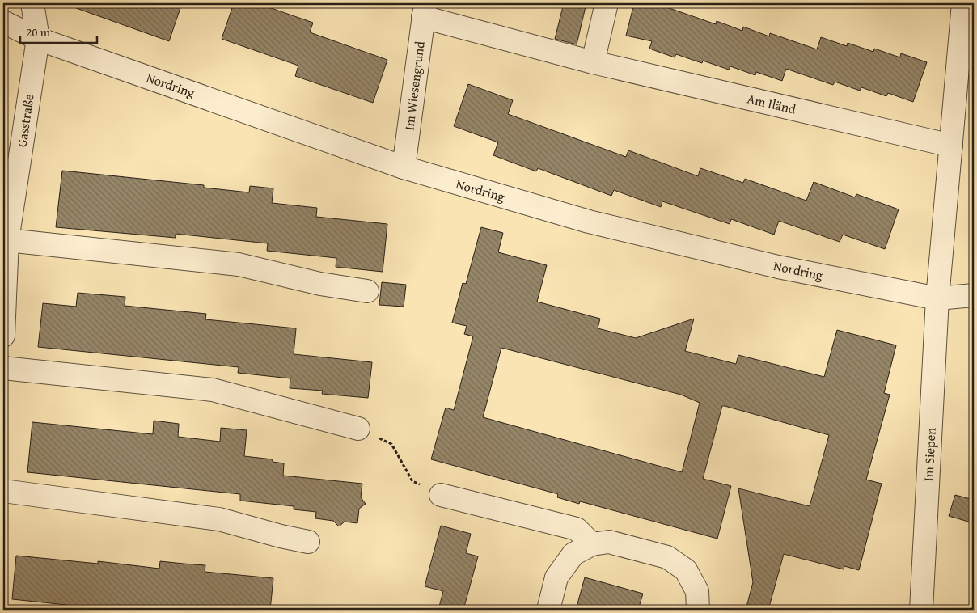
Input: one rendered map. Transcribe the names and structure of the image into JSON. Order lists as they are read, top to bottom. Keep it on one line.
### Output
{"streets":{"street":["Nordring","Im Wiesengrund","Am Iländ","Gasstraße","Im Siepen"]},"crossings":[["Nordring","Im Wiesengrund"],["Nordring","Gasstraße"],["Nordring","Im Siepen"],["Im Wiesengrund","Am Iländ"]],"scale_bar":"20 m"}
